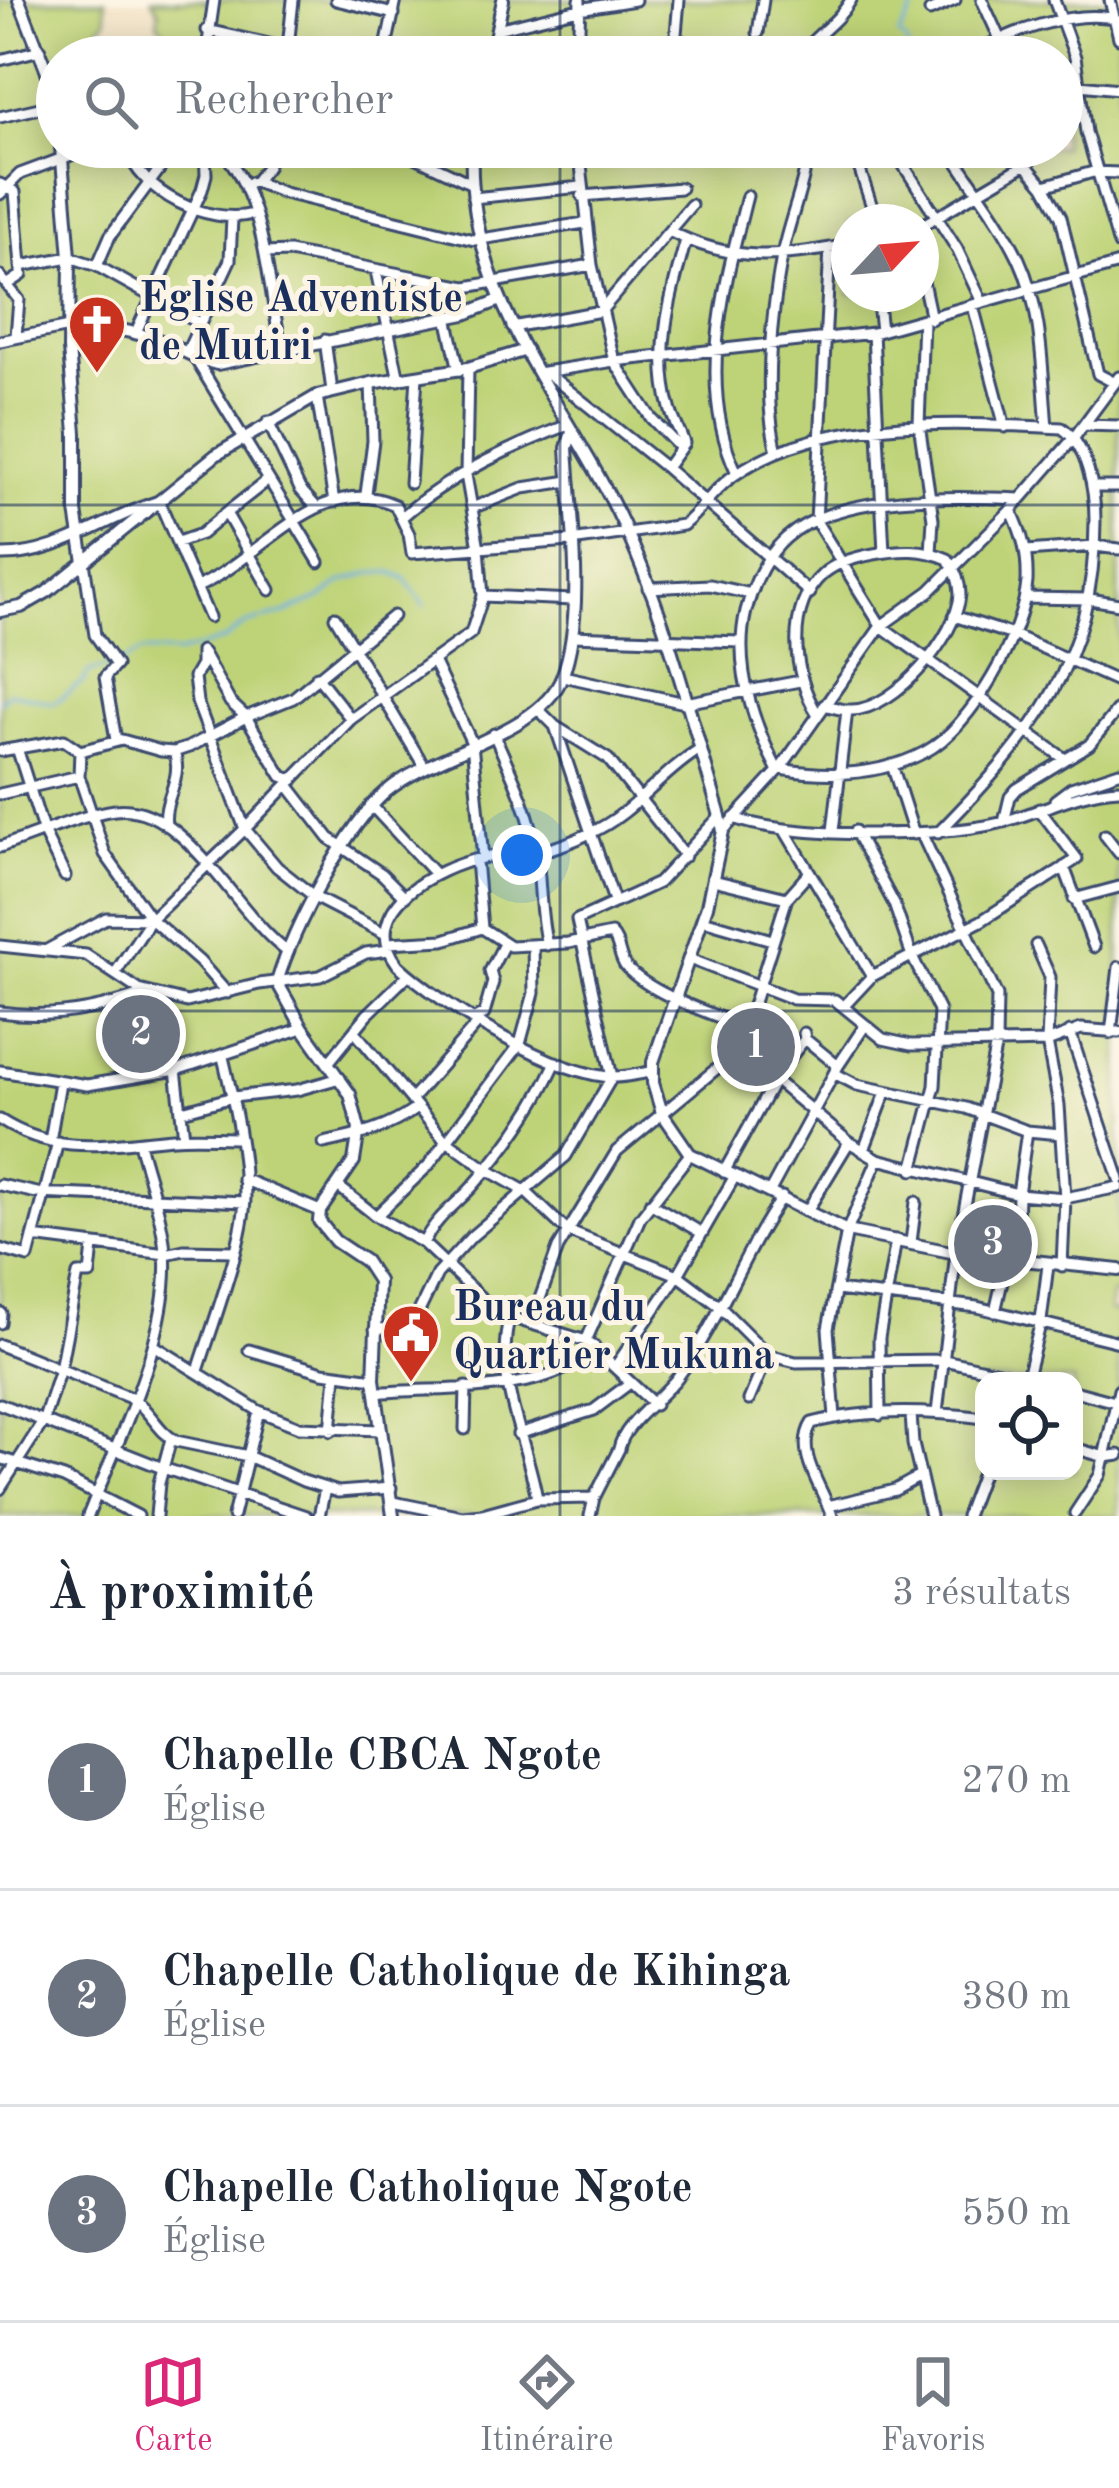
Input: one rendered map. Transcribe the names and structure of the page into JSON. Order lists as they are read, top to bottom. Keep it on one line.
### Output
{"places":{"church":["Eglise Adventiste de Mutiri"],"public building":["Bureau du Quartier Mukuna"]},"north":"top right","page":{"search":"Rechercher","pins":["2","1","3"],"heading":["À proximité","3 résultats"],"list":[{"mark":"1","name":"Chapelle CBCA Ngote","note":"Église","value":"270 m"},{"mark":"2","name":"Chapelle Catholique de Kihinga","note":"Église","value":"380 m"},{"mark":"3","name":"Chapelle Catholique Ngote","note":"Église","value":"550 m"}],"nav":["Carte","Itinéraire","Favoris"]}}
